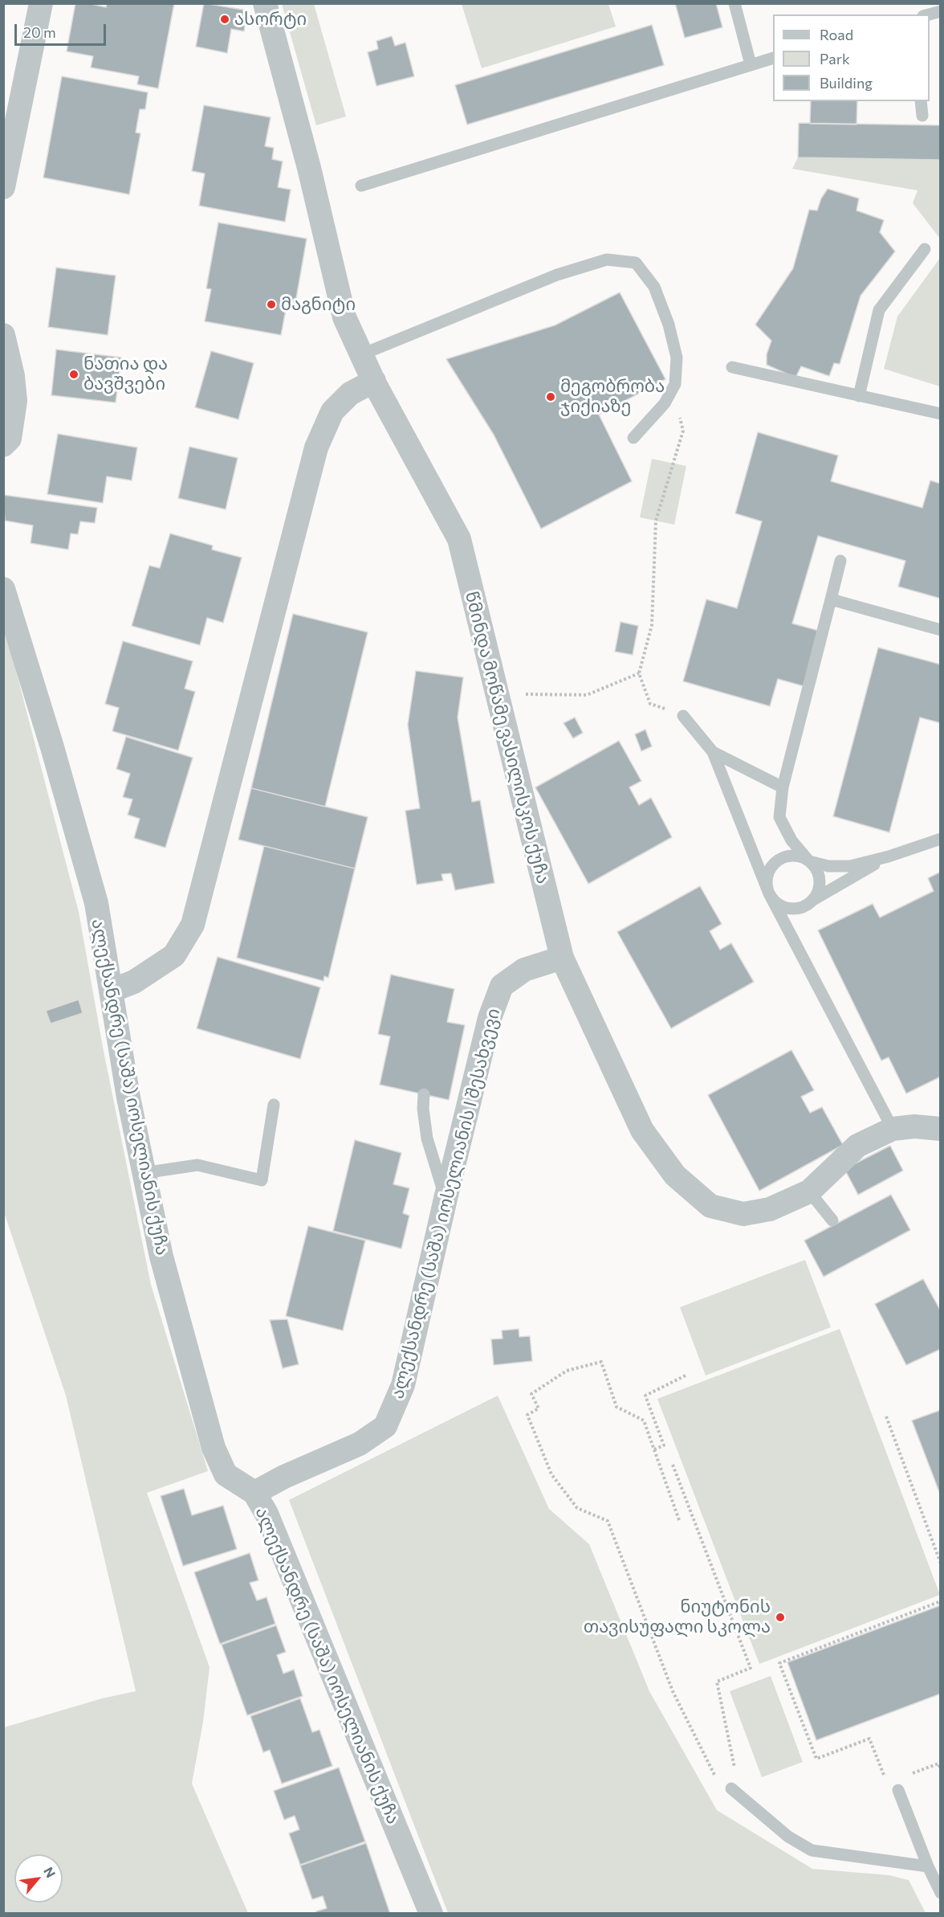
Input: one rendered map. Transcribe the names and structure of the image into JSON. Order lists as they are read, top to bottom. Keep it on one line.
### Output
{"streets":{"street":["წმინდა მოწამე ვასილისკოს ქუჩა","ალექსანდრე (საშა) იოსელიანის ქუჩა","ალექსანდრე (საშა) იოსელიანის I შესახვევი"]},"crossings":[["წმინდა მოწამე ვასილისკოს ქუჩა","ალექსანდრე (საშა) იოსელიანის I შესახვევი"],["ალექსანდრე (საშა) იოსელიანის ქუჩა","ალექსანდრე (საშა) იოსელიანის I შესახვევი"]],"places":["ასორტი","მაგნიტი","ნათია და ბავშვები","მეგობრობა ჯიქიაზე","ნიუტონის თავისუფალი სკოლა"],"legend":["Road","Park","Building"],"scale_bar":"20 m","north":"top right"}
